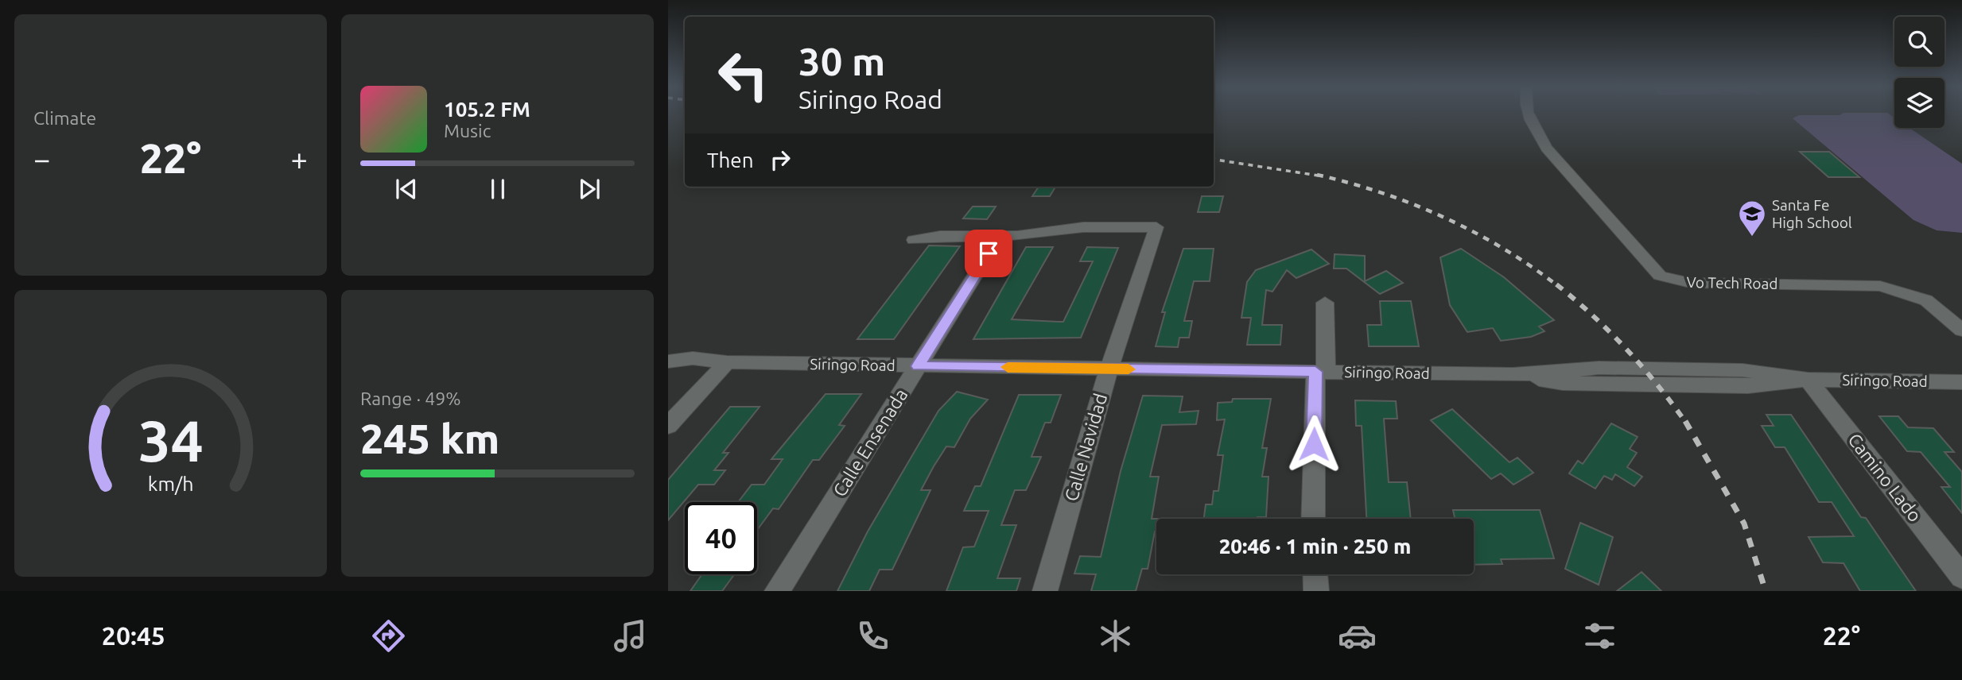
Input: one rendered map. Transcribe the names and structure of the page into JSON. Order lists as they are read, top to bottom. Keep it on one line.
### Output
{"streets":{"street":["Vo Tech Road","Siringo Road","Calle Ensenada","Calle Navidad","Camino Lado"]},"crossings":[["Siringo Road","Calle Ensenada"],["Siringo Road","Calle Navidad"],["Siringo Road","Camino Lado"],["Calle Ensenada","Calle Navidad"]],"places":{"school or university":["Santa Fe High School"]},"page":{"tile":["Climate",["Range · 49%","245 km"]],"turn":["30 m","Siringo Road"],"song":["105.2 FM","Music"],"then":"Then","heat":["−","22°","+"],"limit":"40","trip":"20:46 · 1 min · 250 m","tabs":["20:45","22°"],"gauge":["34","km/h"]}}
